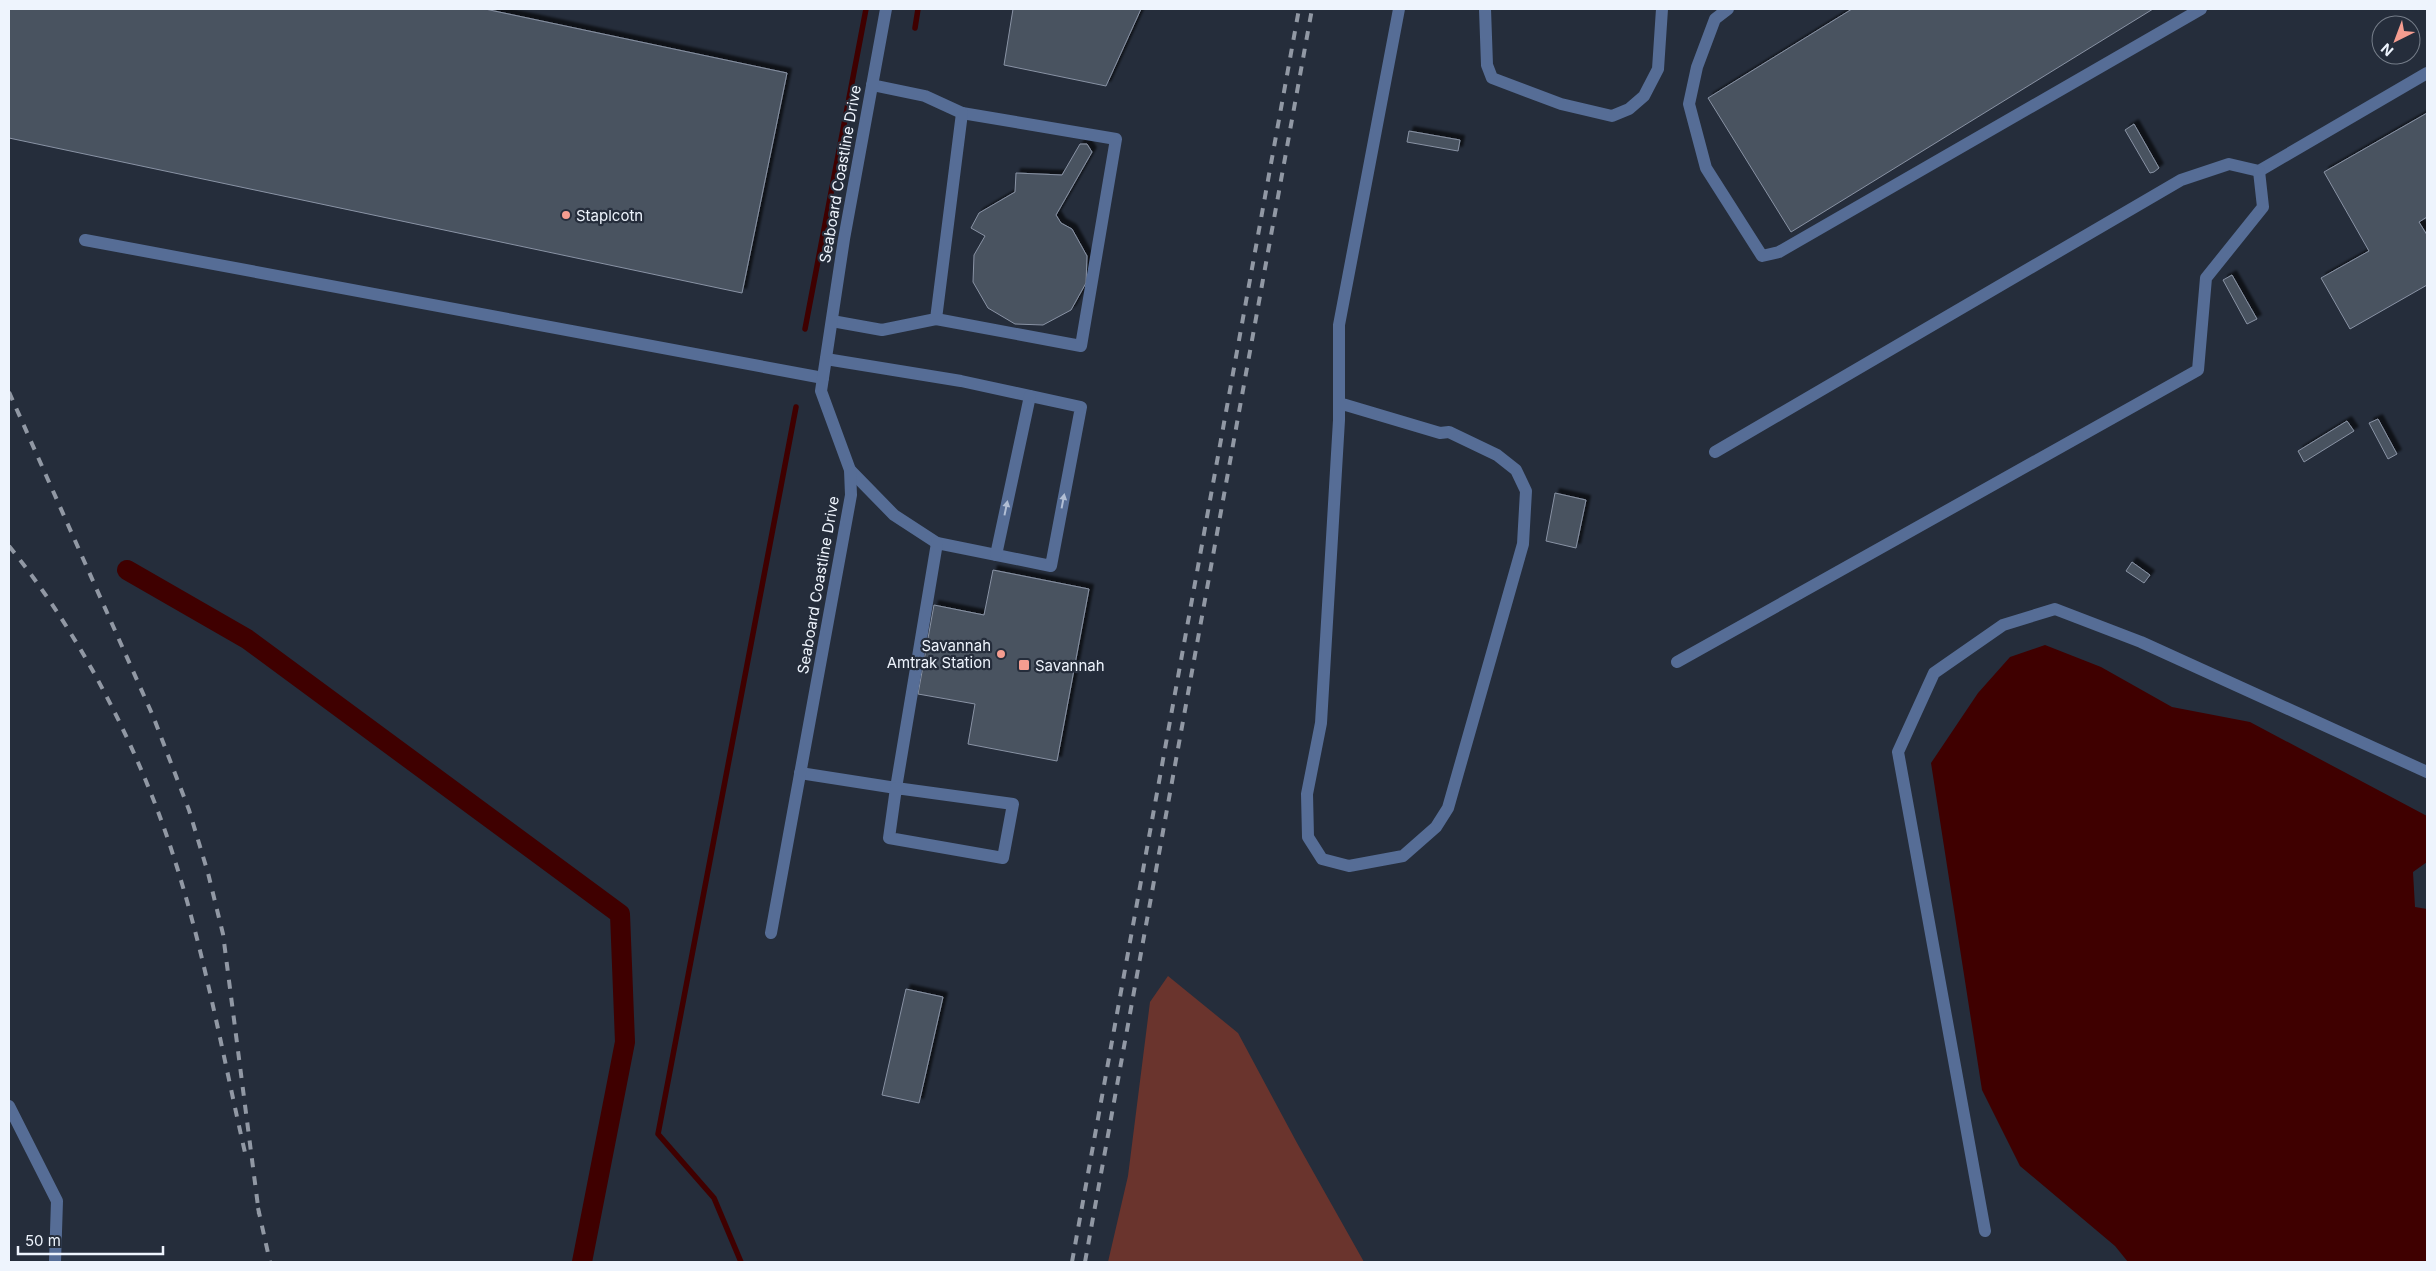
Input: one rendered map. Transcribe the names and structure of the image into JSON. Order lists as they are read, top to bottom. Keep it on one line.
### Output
{"streets":{"street":["Seaboard Coastline Drive"]},"places":{"other":["Staplcotn","Savannah Amtrak Station"],"transit":["Savannah"]},"scale_bar":"50 m","north":"bottom left"}
